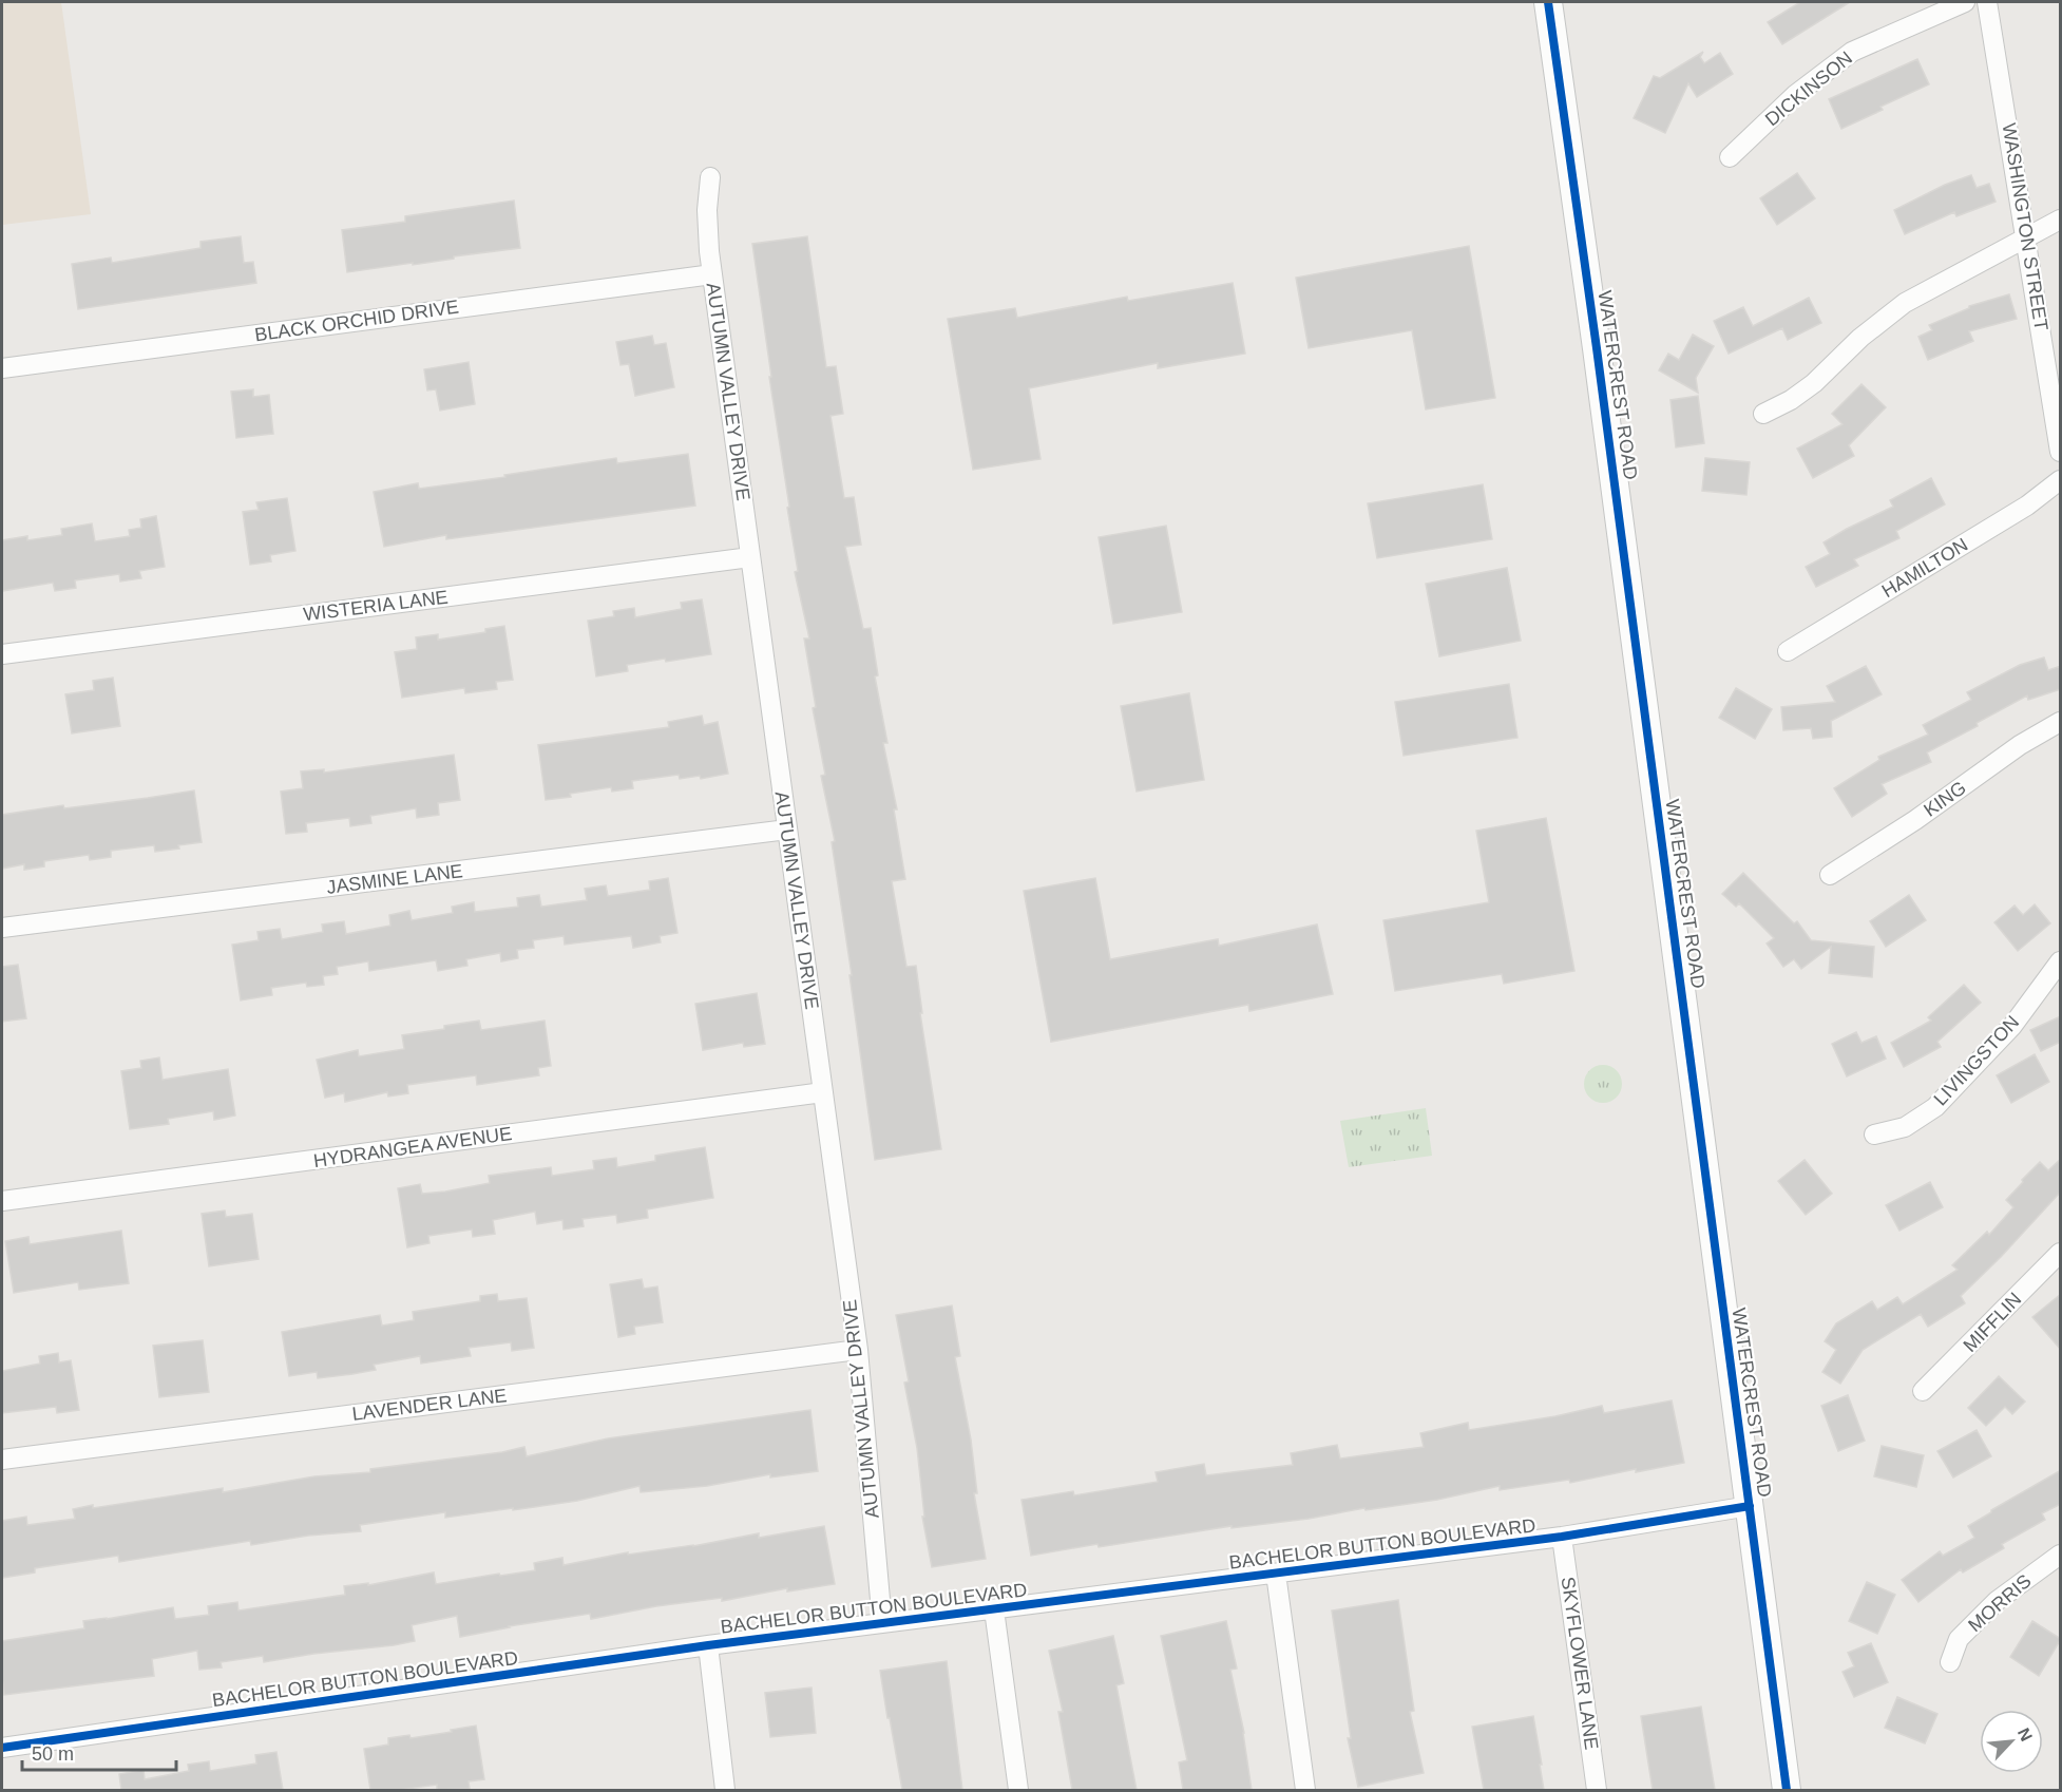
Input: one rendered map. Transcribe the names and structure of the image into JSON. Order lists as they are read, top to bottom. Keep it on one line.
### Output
{"streets":{"street":["DICKINSON","WASHINGTON STREET","BLACK ORCHID DRIVE","WATERCREST ROAD","AUTUMN VALLEY DRIVE","HAMILTON","WISTERIA LANE","KING","JASMINE LANE","LIVINGSTON","HYDRANGEA AVENUE","MIFFLIN","LAVENDER LANE","BACHELOR BUTTON BOULEVARD","MORRIS","SKYFLOWER LANE"]},"crossings":[["BLACK ORCHID DRIVE","AUTUMN VALLEY DRIVE"],["WATERCREST ROAD","BACHELOR BUTTON BOULEVARD"],["AUTUMN VALLEY DRIVE","WISTERIA LANE"],["AUTUMN VALLEY DRIVE","JASMINE LANE"],["AUTUMN VALLEY DRIVE","HYDRANGEA AVENUE"],["AUTUMN VALLEY DRIVE","LAVENDER LANE"],["AUTUMN VALLEY DRIVE","BACHELOR BUTTON BOULEVARD"],["BACHELOR BUTTON BOULEVARD","SKYFLOWER LANE"]],"scale_bar":"50 m","north":"top right"}
